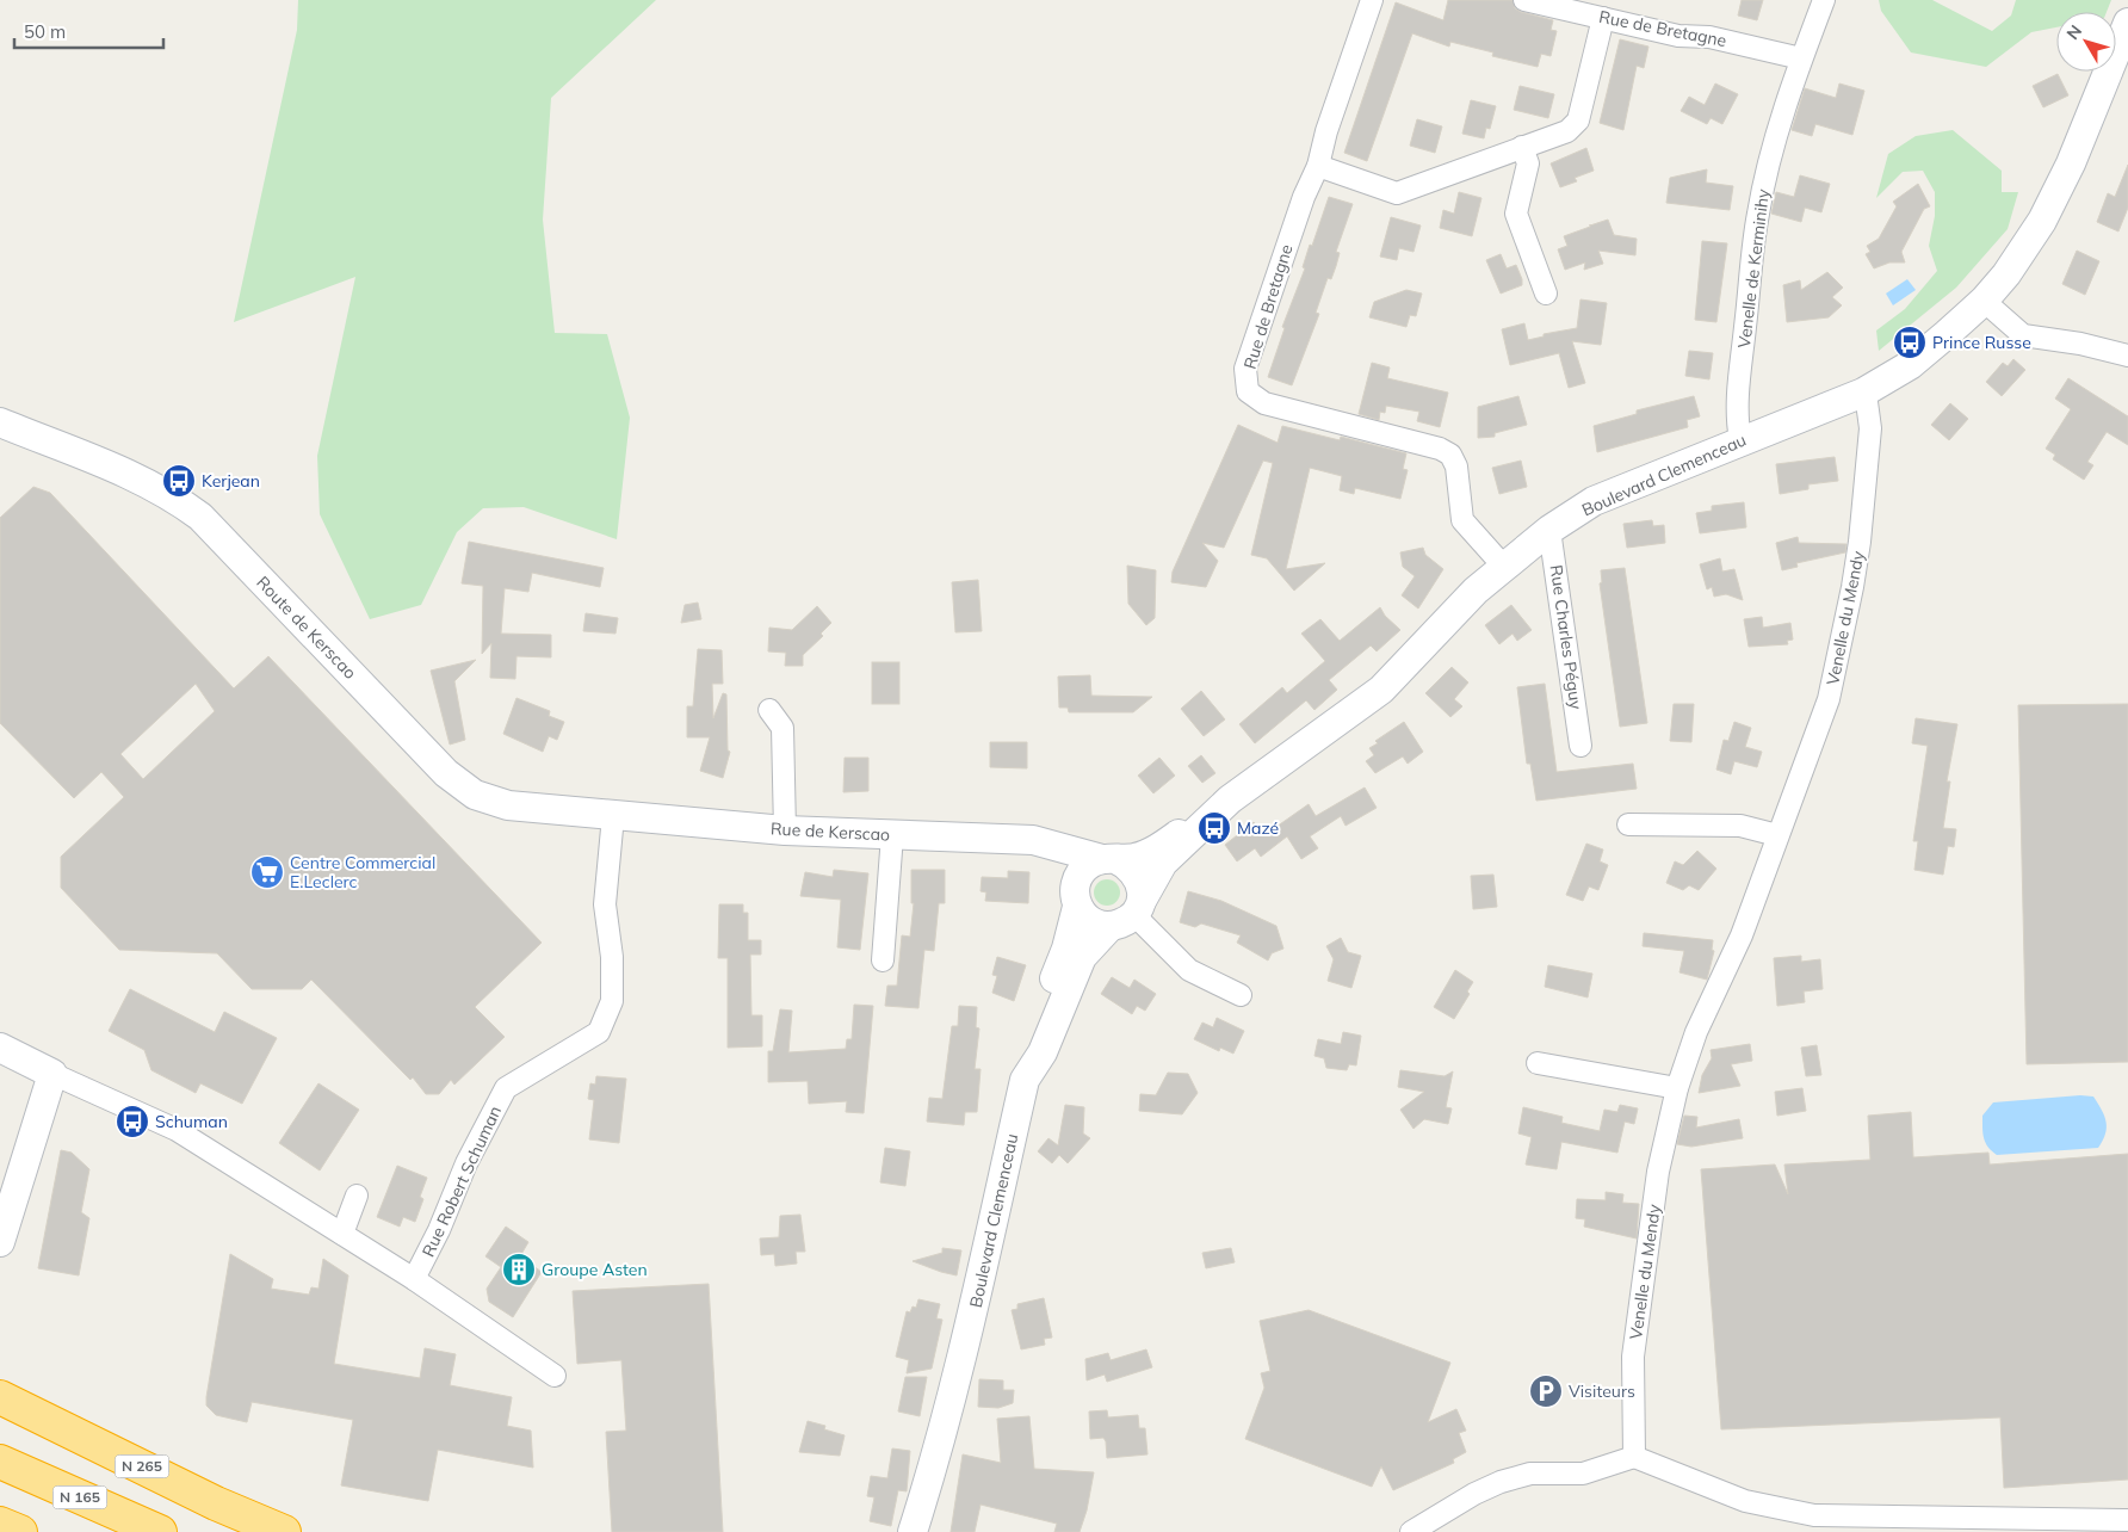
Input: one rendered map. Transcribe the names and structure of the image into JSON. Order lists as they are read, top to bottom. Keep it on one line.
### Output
{"streets":{"highway":["N 265","N 165"],"street":["Rue de Bretagne","Venelle de Kerminihy","Boulevard Clemenceau","Venelle du Mendy","Route de Kerscao","Rue Charles Péguy","Rue de Kerscao","Rue Robert Schuman"]},"crossings":[["Rue de Bretagne","Venelle de Kerminihy"],["Rue de Bretagne","Boulevard Clemenceau"],["Venelle de Kerminihy","Boulevard Clemenceau"],["Boulevard Clemenceau","Venelle du Mendy"],["Boulevard Clemenceau","Rue Charles Péguy"],["Boulevard Clemenceau","Rue de Kerscao"],["Route de Kerscao","Rue de Kerscao"],["Route de Kerscao","Rue Robert Schuman"],["Rue de Kerscao","Rue Robert Schuman"]],"places":{"bus stop":["Prince Russe","Kerjean","Mazé","Schuman"],"supermarket":["Centre Commercial E.Leclerc"],"building":["Groupe Asten"],"parking":["Visiteurs"]},"scale_bar":"50 m","north":"top left"}
